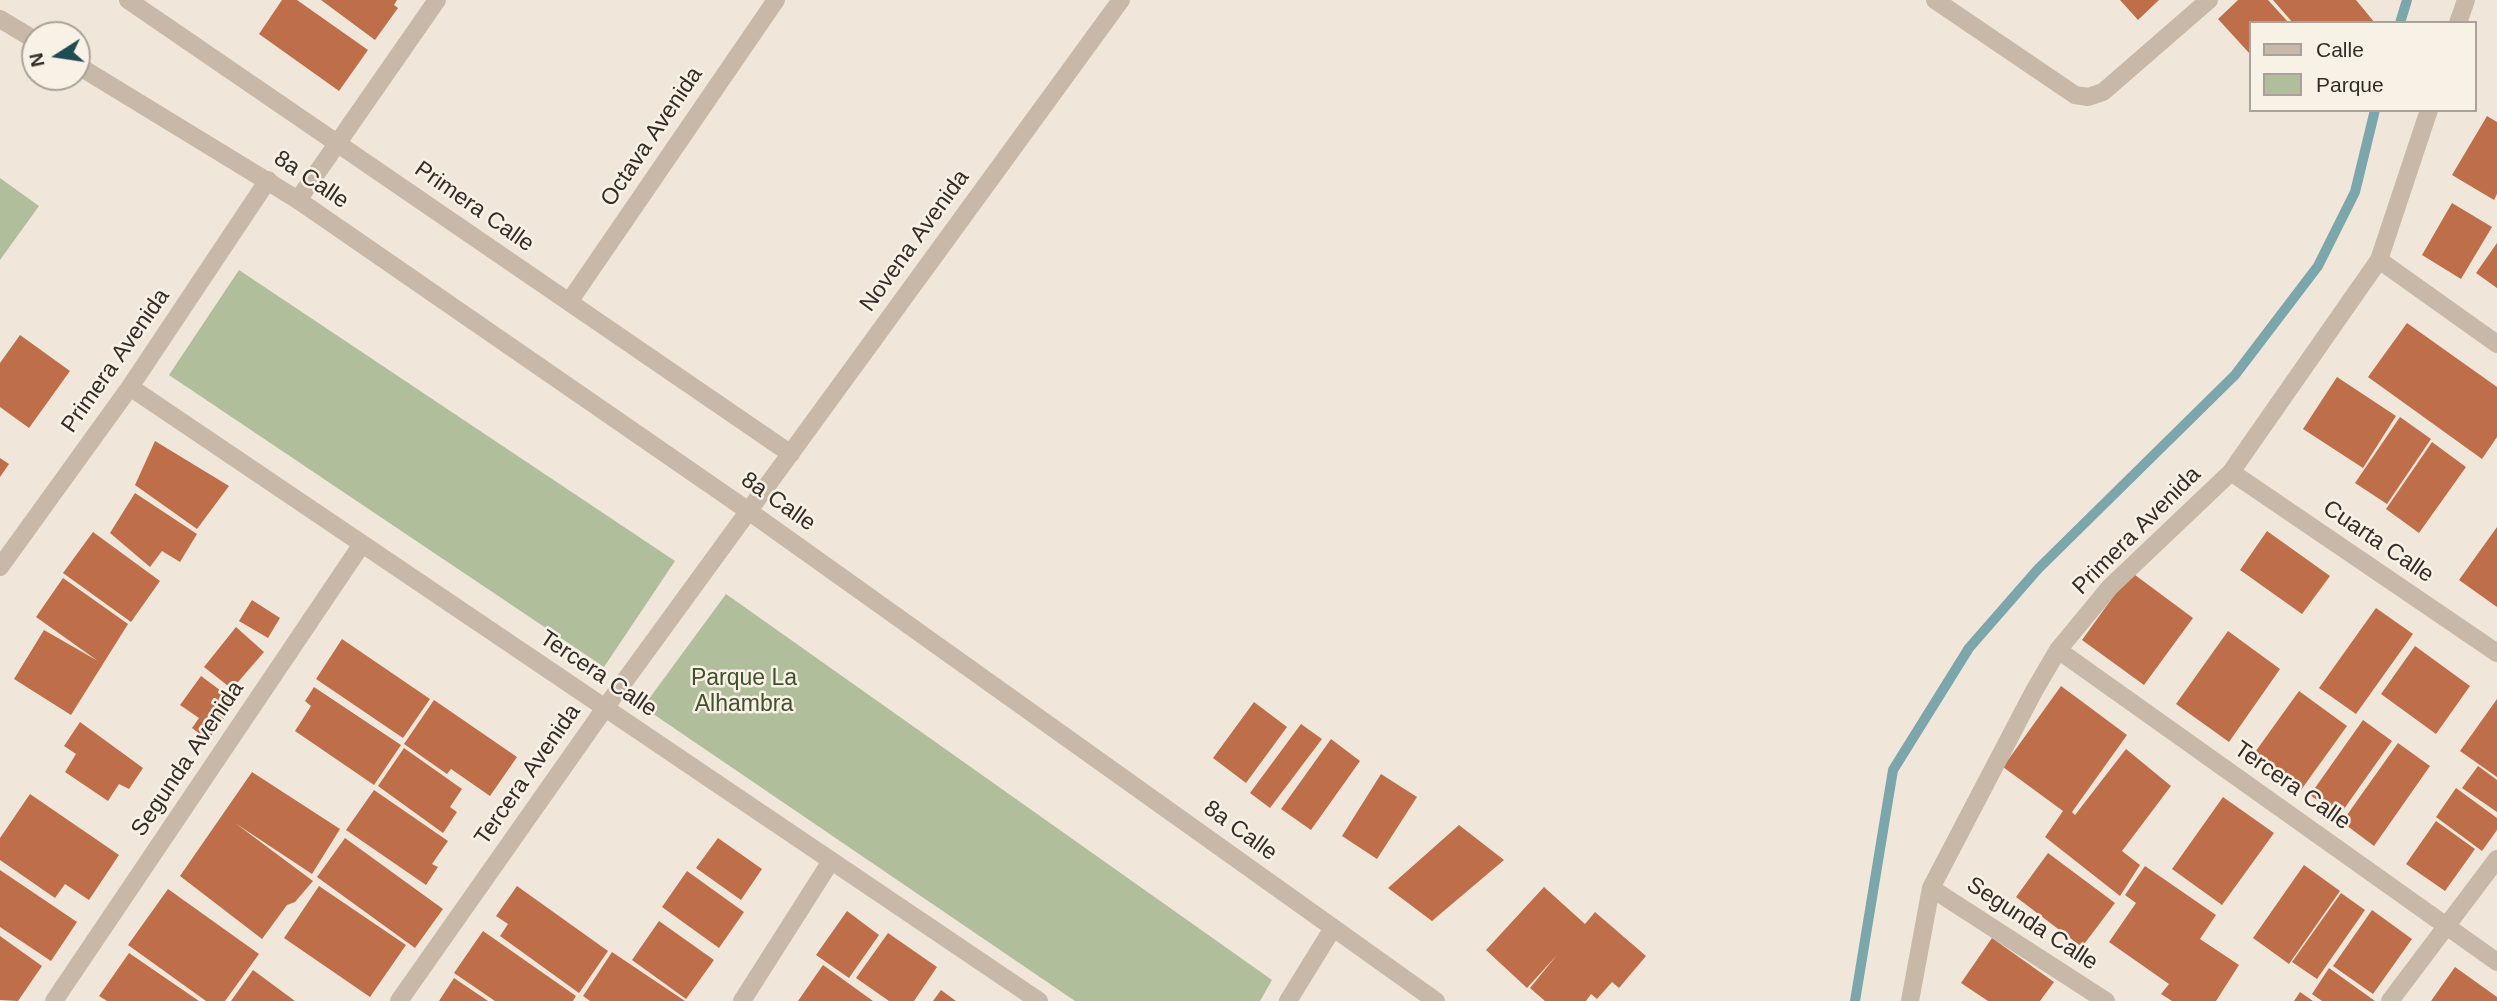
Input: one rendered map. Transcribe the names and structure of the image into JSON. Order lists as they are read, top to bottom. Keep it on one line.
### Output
{"streets":{"street":["Octava Avenida","8a Calle","Primera Calle","Novena Avenida","Primera Avenida","Cuarta Calle","Tercera Calle","Segunda Avenida","Tercera Avenida","Segunda Calle"]},"crossings":[["Octava Avenida","Primera Calle"],["8a Calle","Novena Avenida"],["8a Calle","Primera Avenida"],["8a Calle","Tercera Avenida"],["Primera Calle","Novena Avenida"],["Novena Avenida","Tercera Avenida"],["Primera Avenida","Cuarta Calle"],["Primera Avenida","Tercera Calle"],["Primera Avenida","Segunda Calle"],["Tercera Calle","Segunda Avenida"],["Tercera Calle","Tercera Avenida"]],"parks":["Parque La Alhambra"],"legend":["Calle","Parque"],"north":"left"}
